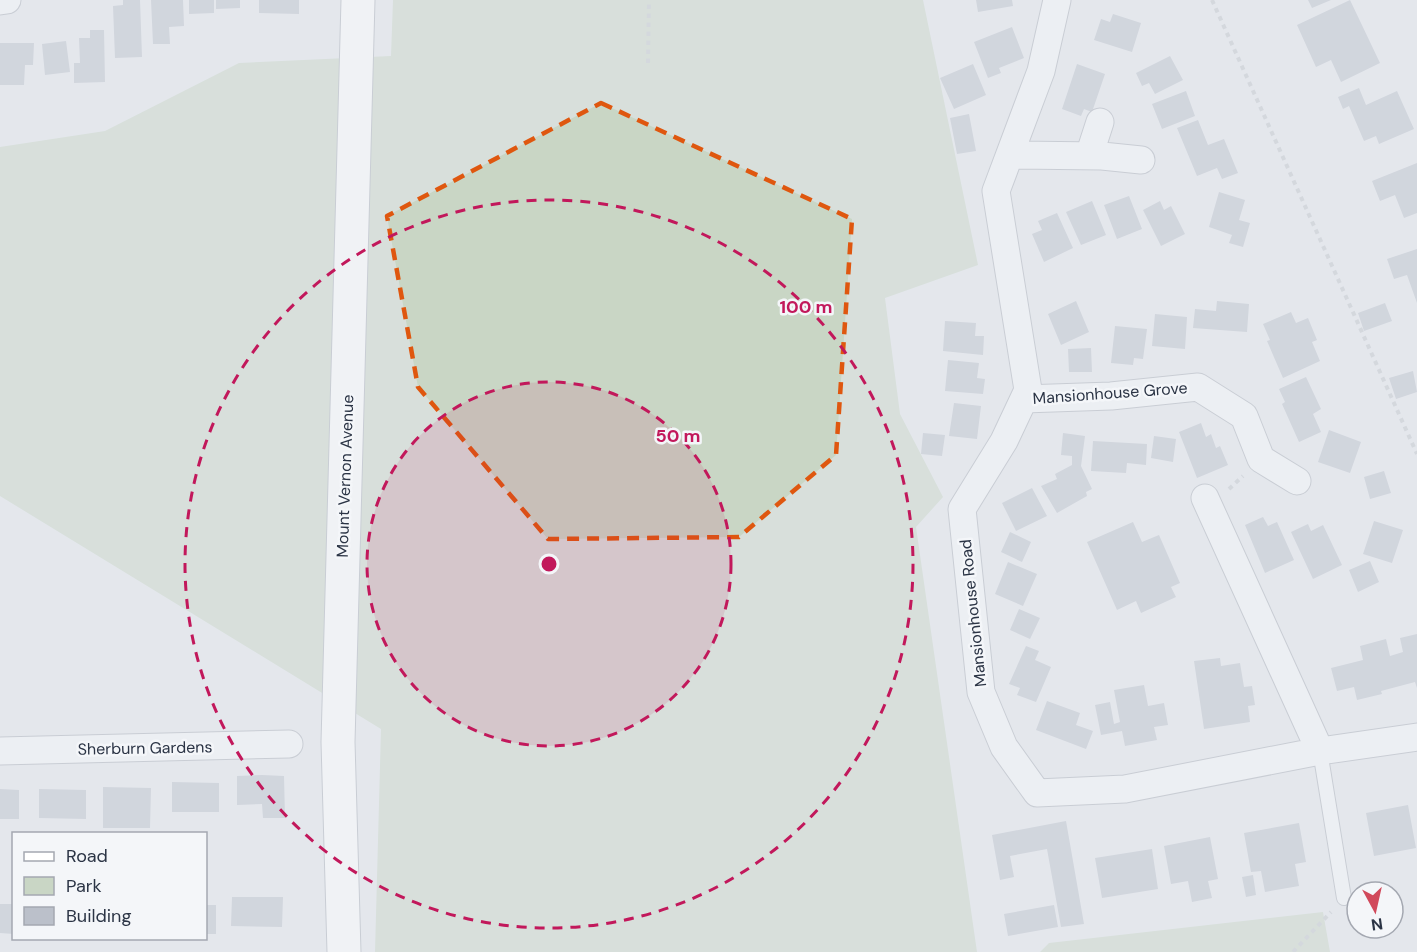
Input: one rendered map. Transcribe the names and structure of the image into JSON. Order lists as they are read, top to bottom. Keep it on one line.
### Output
{"streets":{"main road":["Mount Vernon Avenue"],"street":["Mansionhouse Grove","Mansionhouse Road","Sherburn Gardens"]},"crossings":[["Mansionhouse Grove","Mansionhouse Road"]],"legend":["Road","Park","Building"],"north":"bottom","rings":["100 m","50 m"]}
